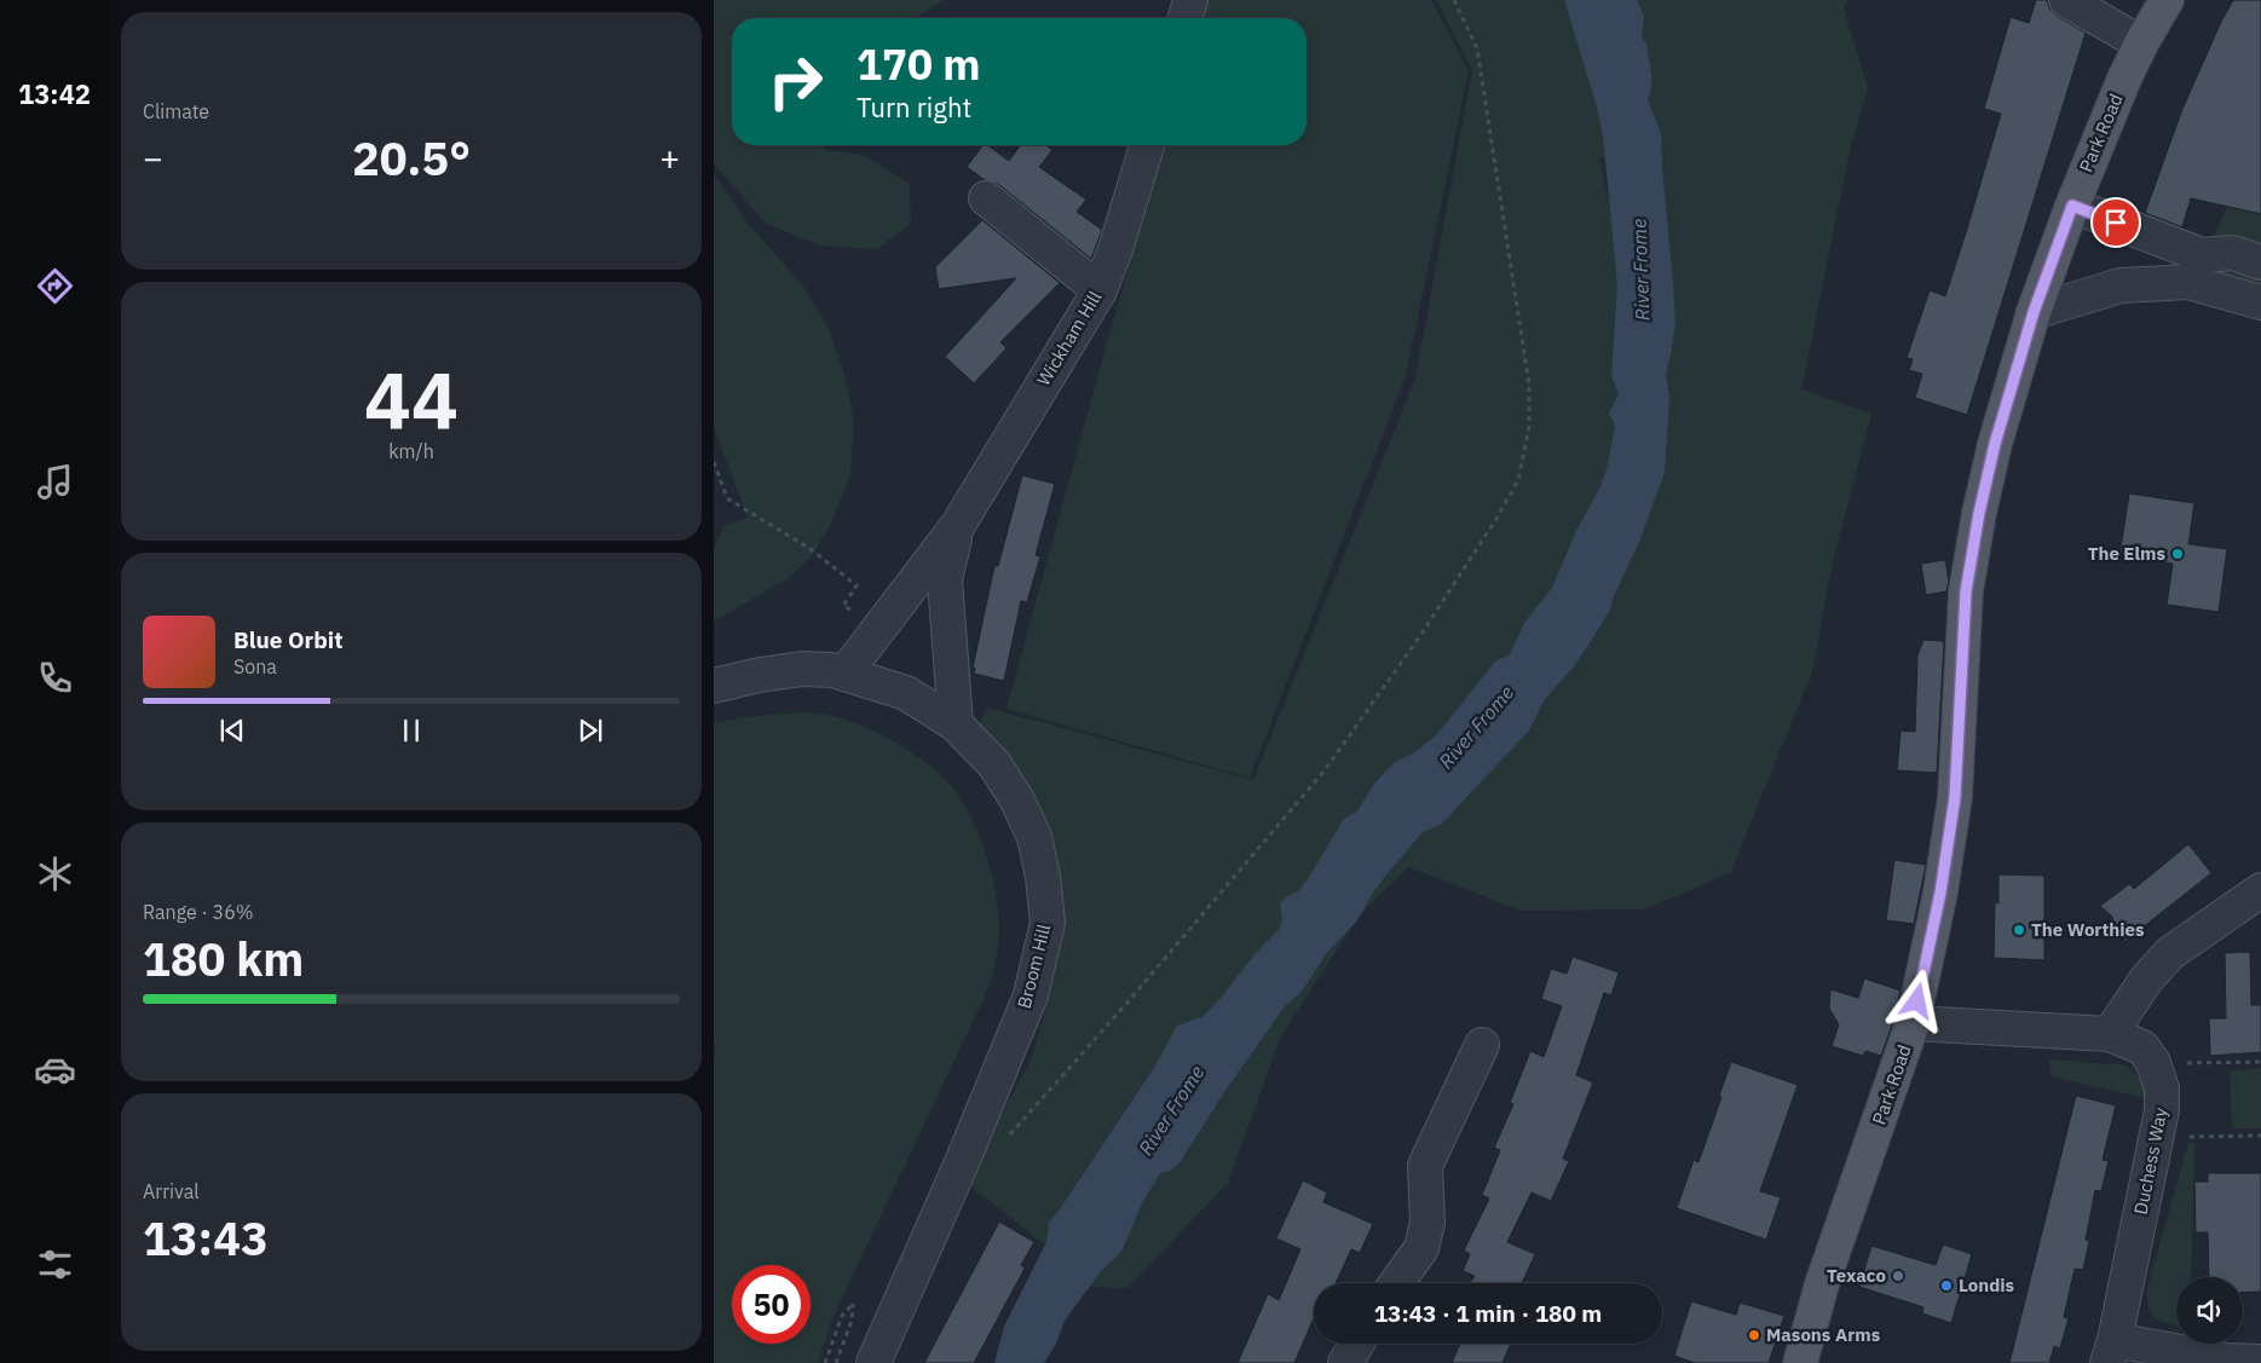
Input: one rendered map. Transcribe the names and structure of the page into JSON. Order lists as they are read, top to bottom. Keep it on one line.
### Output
{"streets":{"main road":["Park Road"],"street":["Wickham Hill","Broom Hill","Duchess Way"]},"crossings":[["Park Road","Duchess Way"],["Wickham Hill","Broom Hill"]],"water":["River Frome"],"places":["The Elms","The Worthies","Texaco","Londis","Masons Arms"],"page":{"tabs":"13:42","tile":["Climate",["44","km/h"],["Range · 36%","180 km"],["Arrival","13:43"]],"turn":["170 m","Turn right"],"heat":["−","20.5°","+"],"song":["Blue Orbit","Sona"],"limit":"50","trip":"13:43 · 1 min · 180 m"}}
